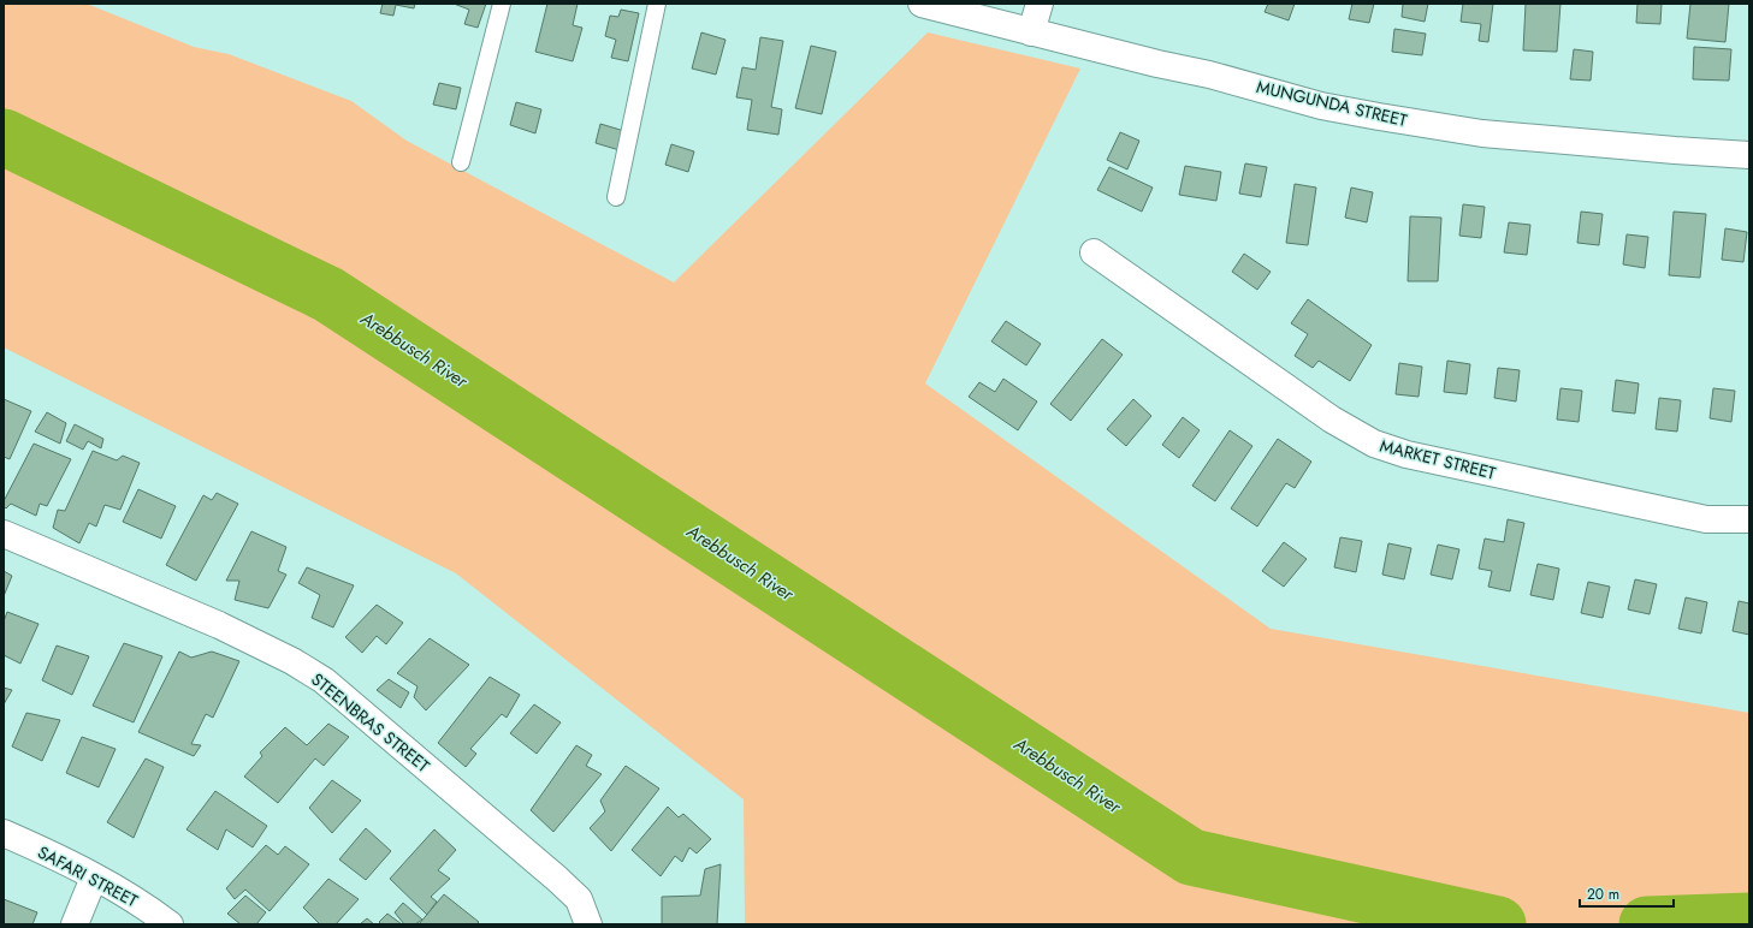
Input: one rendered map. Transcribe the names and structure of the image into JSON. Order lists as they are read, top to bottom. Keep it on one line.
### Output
{"streets":{"street":["MUNGUNDA STREET","MARKET STREET","STEENBRAS STREET","SAFARI STREET"]},"water":["Arebbusch River"],"scale_bar":"20 m"}
